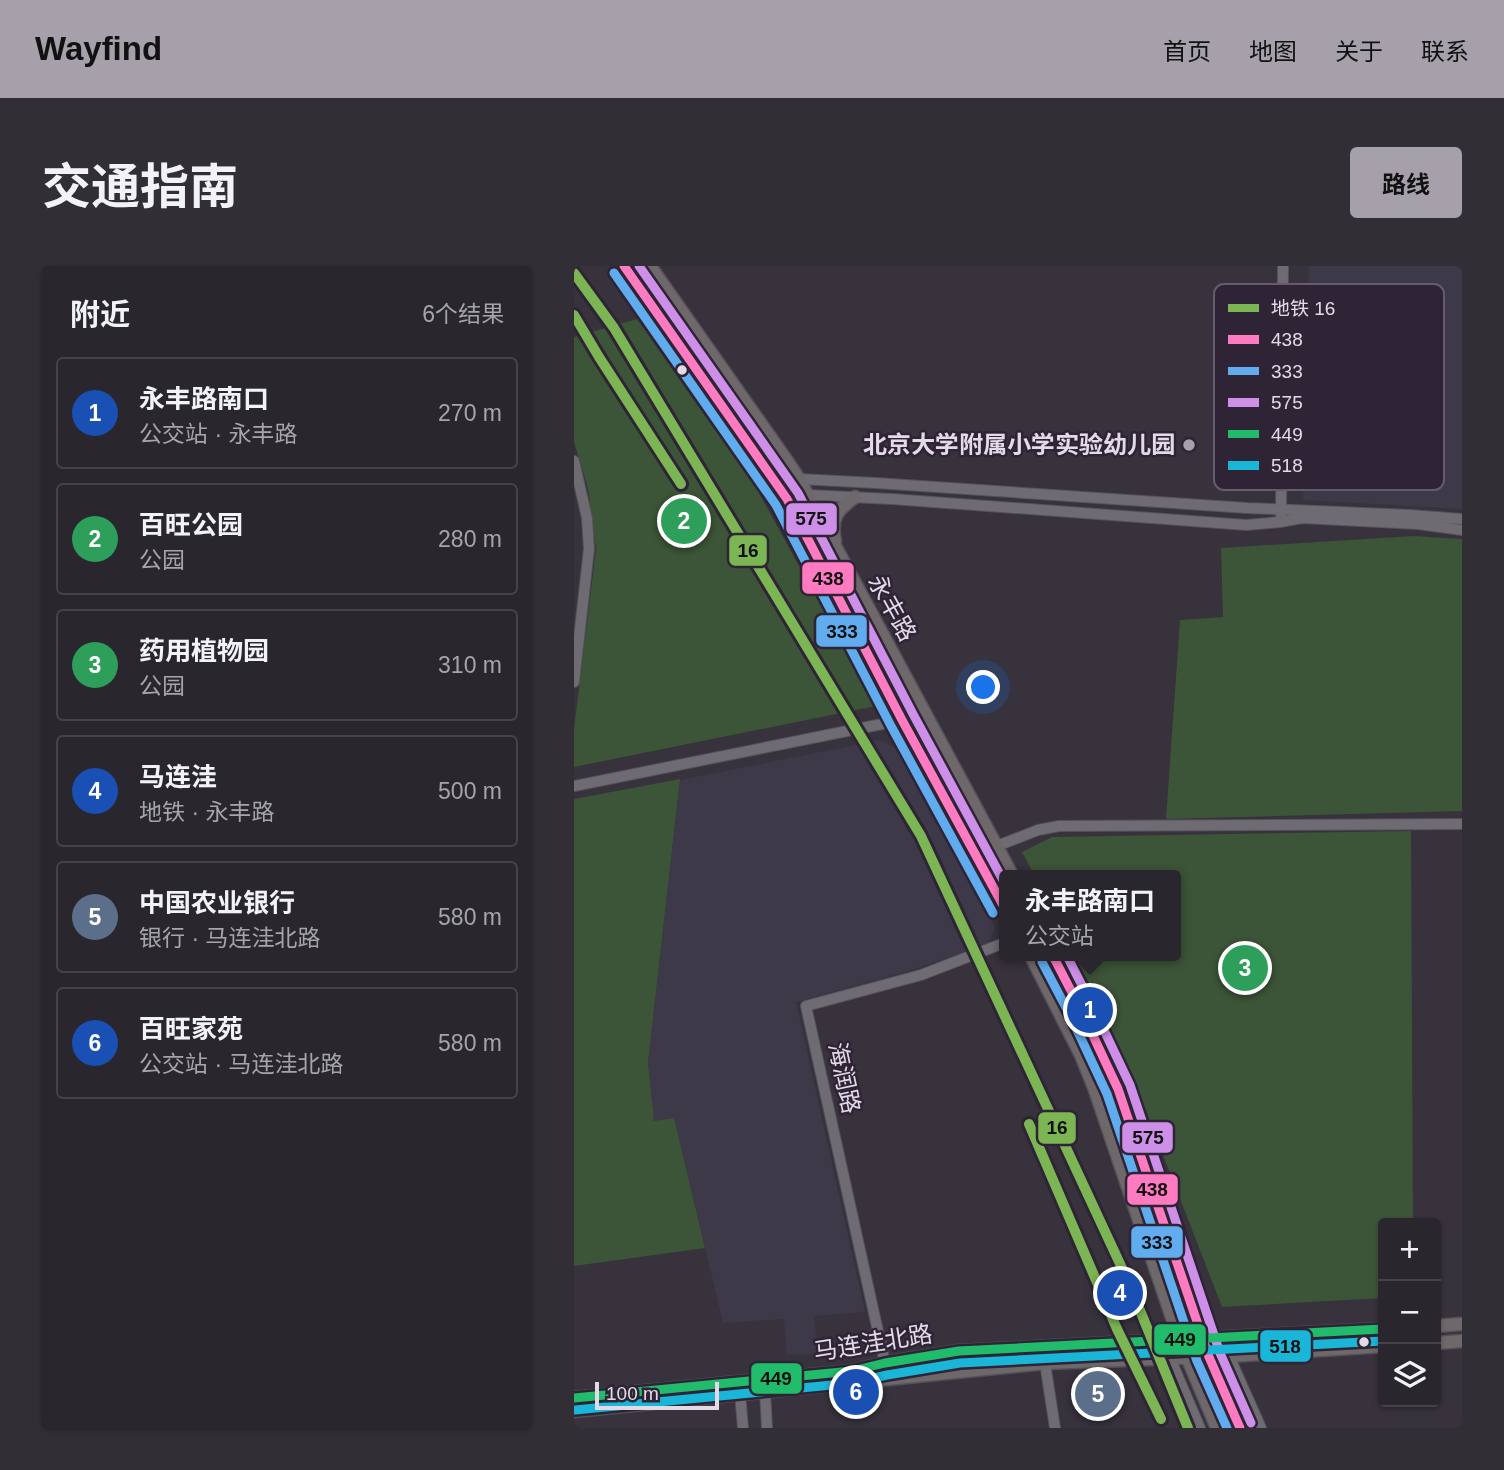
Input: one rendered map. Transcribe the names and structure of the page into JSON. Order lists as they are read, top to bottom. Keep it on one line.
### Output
{"streets":{"main road":["永丰路","马连洼北路"],"street":["海润路"]},"crossings":[["海润路","马连洼北路"]],"places":["北京大学附属小学实验幼儿园"],"lines":["transit line 438","transit line 575","metro line 16","transit line 333","transit line 449","transit line 518"],"legend":["地铁 16","438","333","575","449","518"],"scale_bar":"100 m","page":{"header":"Wayfind","nav":["首页","地图","关于","联系"],"title":"交通指南","buttons":"路线","heading":["附近","6个结果"],"list":[{"mark":"1","name":"永丰路南口","note":"公交站 · 永丰路","value":"270 m"},{"mark":"2","name":"百旺公园","note":"公园","value":"280 m"},{"mark":"3","name":"药用植物园","note":"公园","value":"310 m"},{"mark":"4","name":"马连洼","note":"地铁 · 永丰路","value":"500 m"},{"mark":"5","name":"中国农业银行","note":"银行 · 马连洼北路","value":"580 m"},{"mark":"6","name":"百旺家苑","note":"公交站 · 马连洼北路","value":"580 m"}],"pins":["2","3","1","4","6","5"],"popup":["永丰路南口","公交站"],"map_buttons":["+","−"],"scale":"100 m"}}
